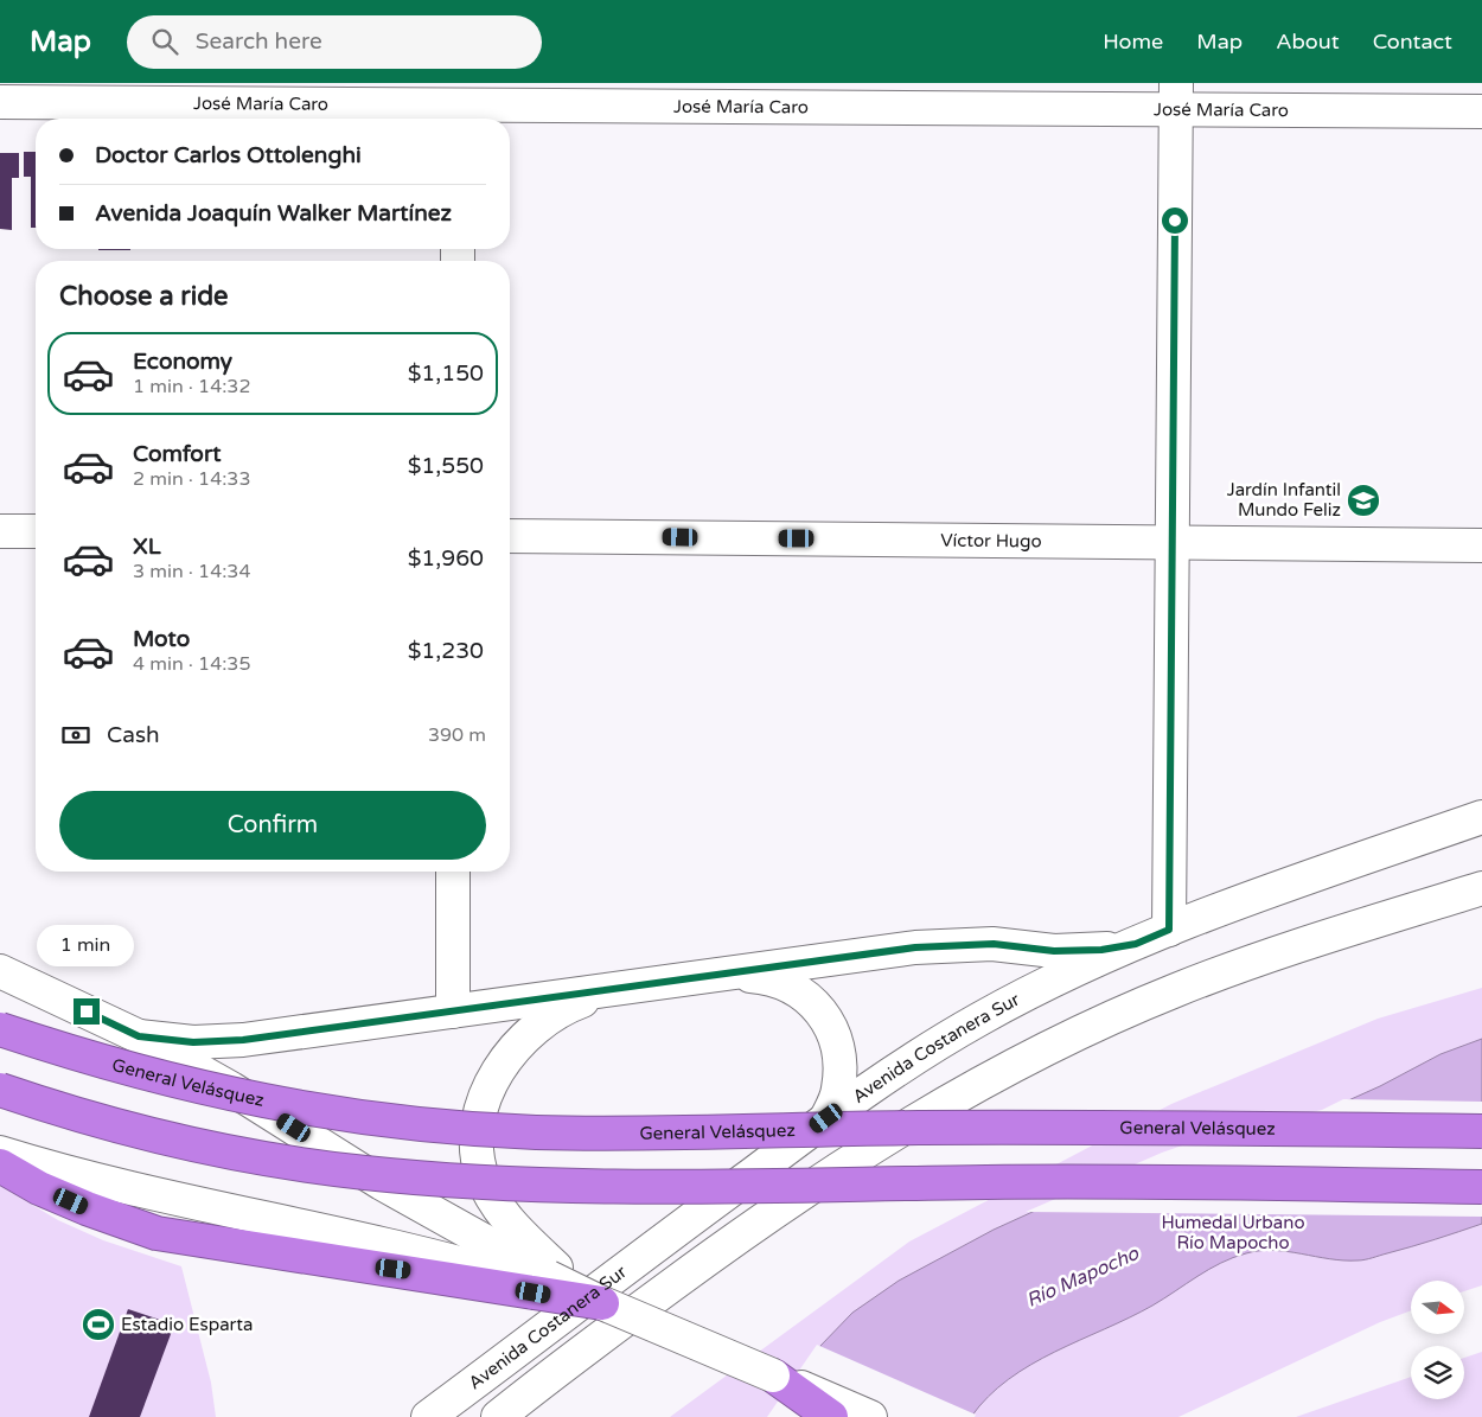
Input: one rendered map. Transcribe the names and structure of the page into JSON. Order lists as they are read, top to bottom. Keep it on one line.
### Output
{"streets":{"highway":["General Velásquez"],"street":["José María Caro","Víctor Hugo","Avenida Costanera Sur"]},"water":["Río Mapocho"],"parks":["Humedal Urbano Río Mapocho"],"places":{"school or university":["Jardín Infantil Mundo Feliz"],"sports":["Estadio Esparta"]},"north":"right","page":{"header":"Map","search":"Search here","nav":["Home","Map","About","Contact"],"banner":["Doctor Carlos Ottolenghi","Avenida Joaquín Walker Martínez"],"heading":"Choose a ride","list":[{"name":"Economy","note":"1 min · 14:32","value":"$1,150"},{"name":"Comfort","note":"2 min · 14:33","value":"$1,550"},{"name":"XL","note":"3 min · 14:34","value":"$1,960"},{"name":"Moto","note":"4 min · 14:35","value":"$1,230"}],"pay":["Cash","390 m"],"buttons":"Confirm","bubble":"1 min"}}
